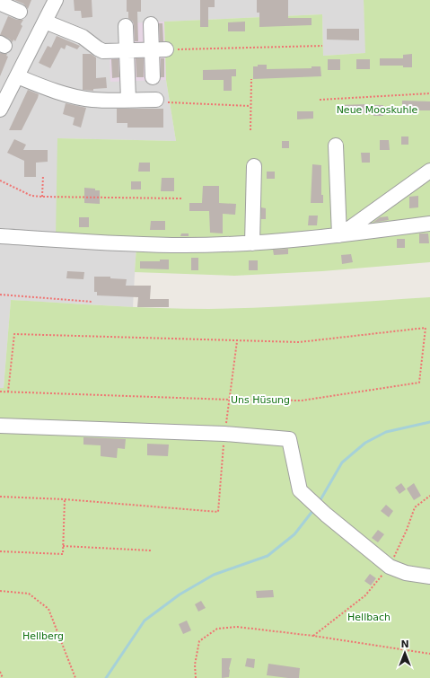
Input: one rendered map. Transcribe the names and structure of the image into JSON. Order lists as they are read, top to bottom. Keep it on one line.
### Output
{"parks":["Neue Mooskuhle","Uns Hüsung","Hellbach","Hellberg"],"north":"top"}
